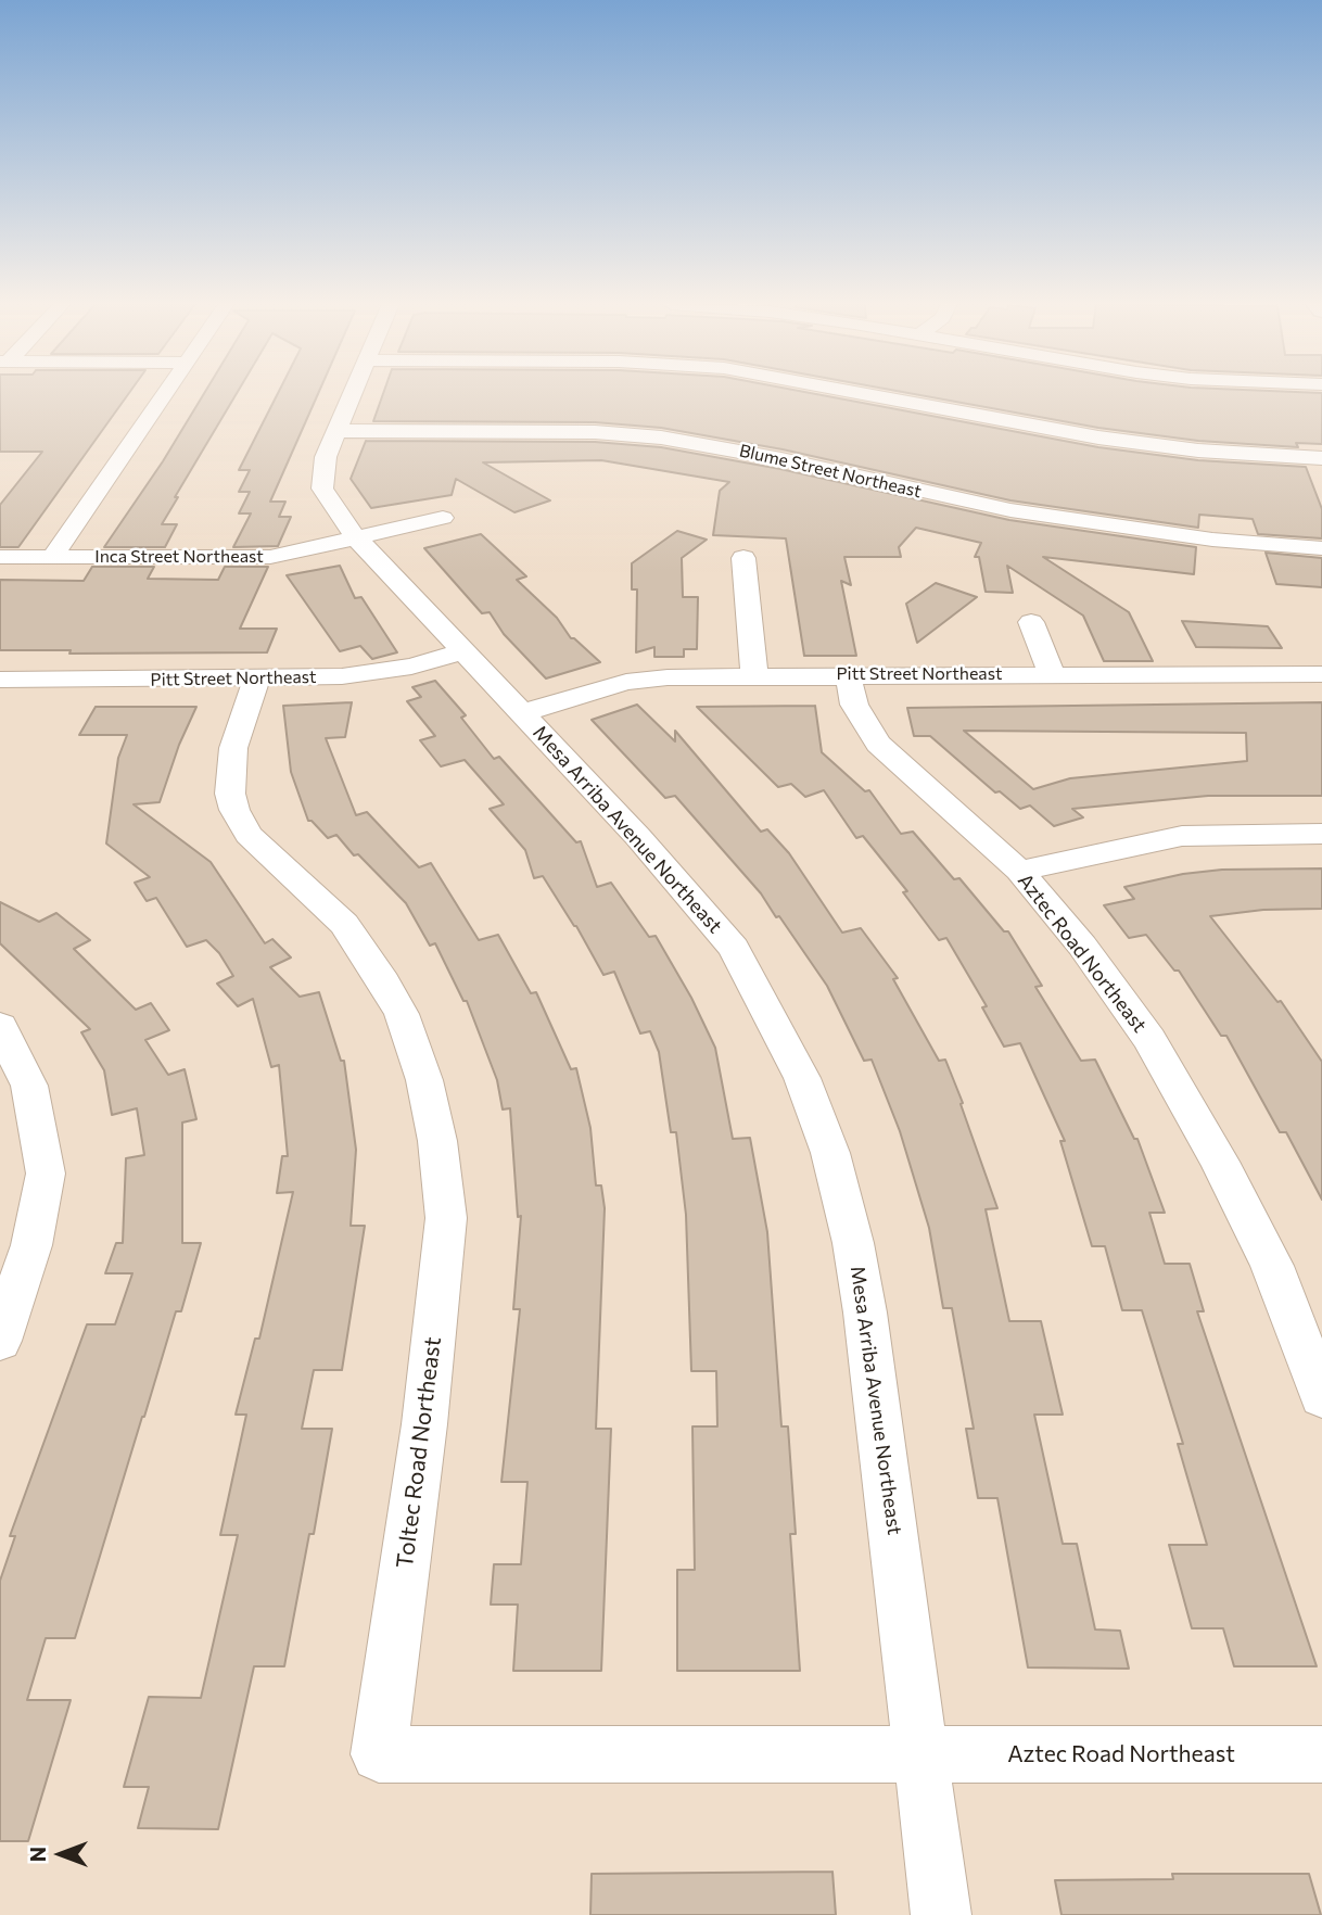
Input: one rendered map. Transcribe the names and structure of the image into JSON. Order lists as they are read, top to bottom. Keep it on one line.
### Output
{"streets":{"street":["Blume Street Northeast","Inca Street Northeast","Pitt Street Northeast","Mesa Arriba Avenue Northeast","Aztec Road Northeast","Toltec Road Northeast"]},"crossings":[["Blume Street Northeast","Mesa Arriba Avenue Northeast"],["Inca Street Northeast","Mesa Arriba Avenue Northeast"],["Pitt Street Northeast","Mesa Arriba Avenue Northeast"],["Pitt Street Northeast","Aztec Road Northeast"],["Pitt Street Northeast","Toltec Road Northeast"],["Mesa Arriba Avenue Northeast","Aztec Road Northeast"],["Mesa Arriba Avenue Northeast","Toltec Road Northeast"],["Aztec Road Northeast","Toltec Road Northeast"]],"north":"left"}
